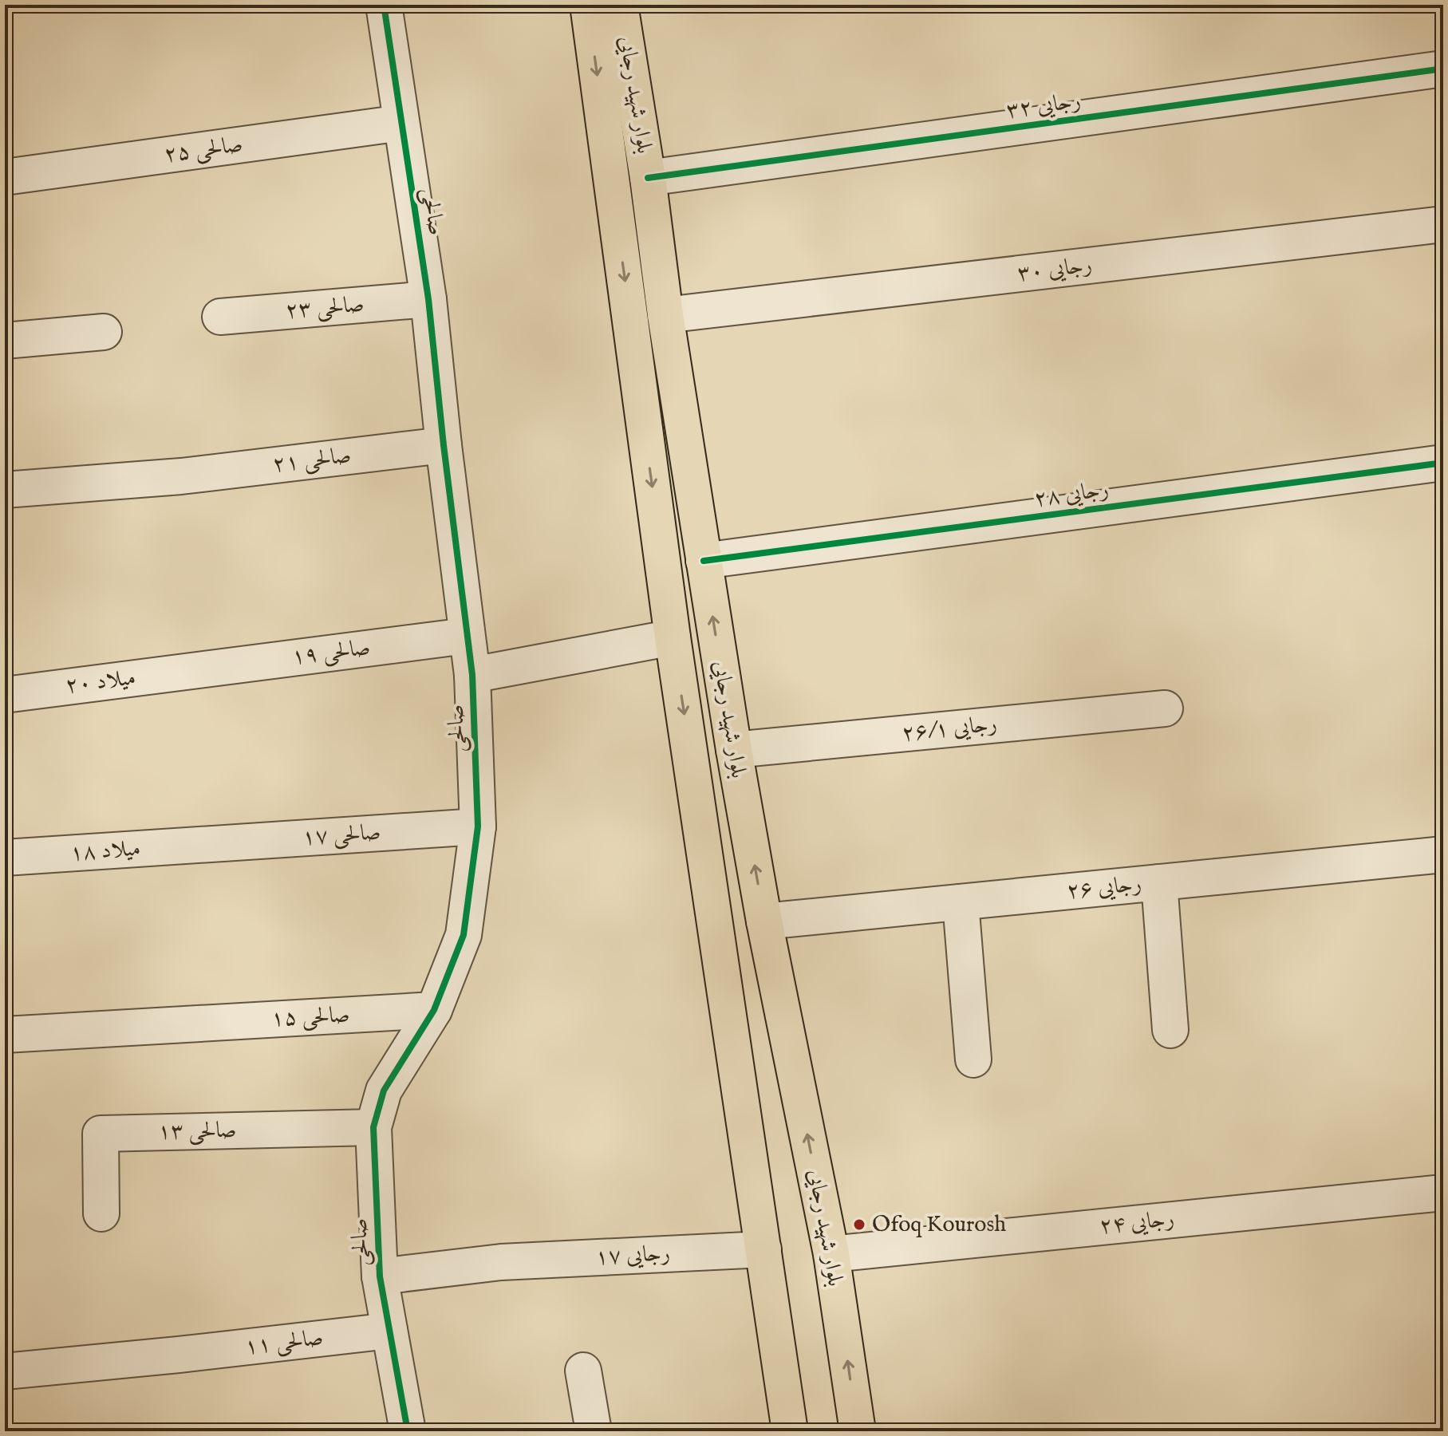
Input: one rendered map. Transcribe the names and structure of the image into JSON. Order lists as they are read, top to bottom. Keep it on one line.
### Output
{"streets":{"main road":["بلوار شهید رجایی"],"street":["رجایی ۳۲","صالحی ۲۵","صالحی","رجایی ۳۰","صالحی ۲۳","صالحی ۲۱","رجایی ۲۸","صالحی ۱۹","میلاد ۲۰","رجایی ۲۶/۱","صالحی ۱۷","میلاد ۱۸","رجایی ۲۶","صالحی ۱۵","صالحی ۱۳","رجایی ۲۴","رجایی ۱۷","صالحی ۱۱"]},"crossings":[["بلوار شهید رجایی","رجایی ۳۲"],["بلوار شهید رجایی","رجایی ۳۰"],["بلوار شهید رجایی","رجایی ۲۸"],["بلوار شهید رجایی","رجایی ۲۶/۱"],["بلوار شهید رجایی","رجایی ۲۶"],["بلوار شهید رجایی","رجایی ۲۴"],["بلوار شهید رجایی","رجایی ۱۷"],["صالحی ۲۵","صالحی"],["صالحی","صالحی ۲۳"],["صالحی","صالحی ۲۱"],["صالحی","صالحی ۱۹"],["صالحی","صالحی ۱۷"],["صالحی","صالحی ۱۵"],["صالحی","صالحی ۱۳"],["صالحی","رجایی ۱۷"],["صالحی","صالحی ۱۱"],["صالحی ۱۹","میلاد ۲۰"],["صالحی ۱۷","میلاد ۱۸"]],"places":["Ofoq Kourosh"]}
